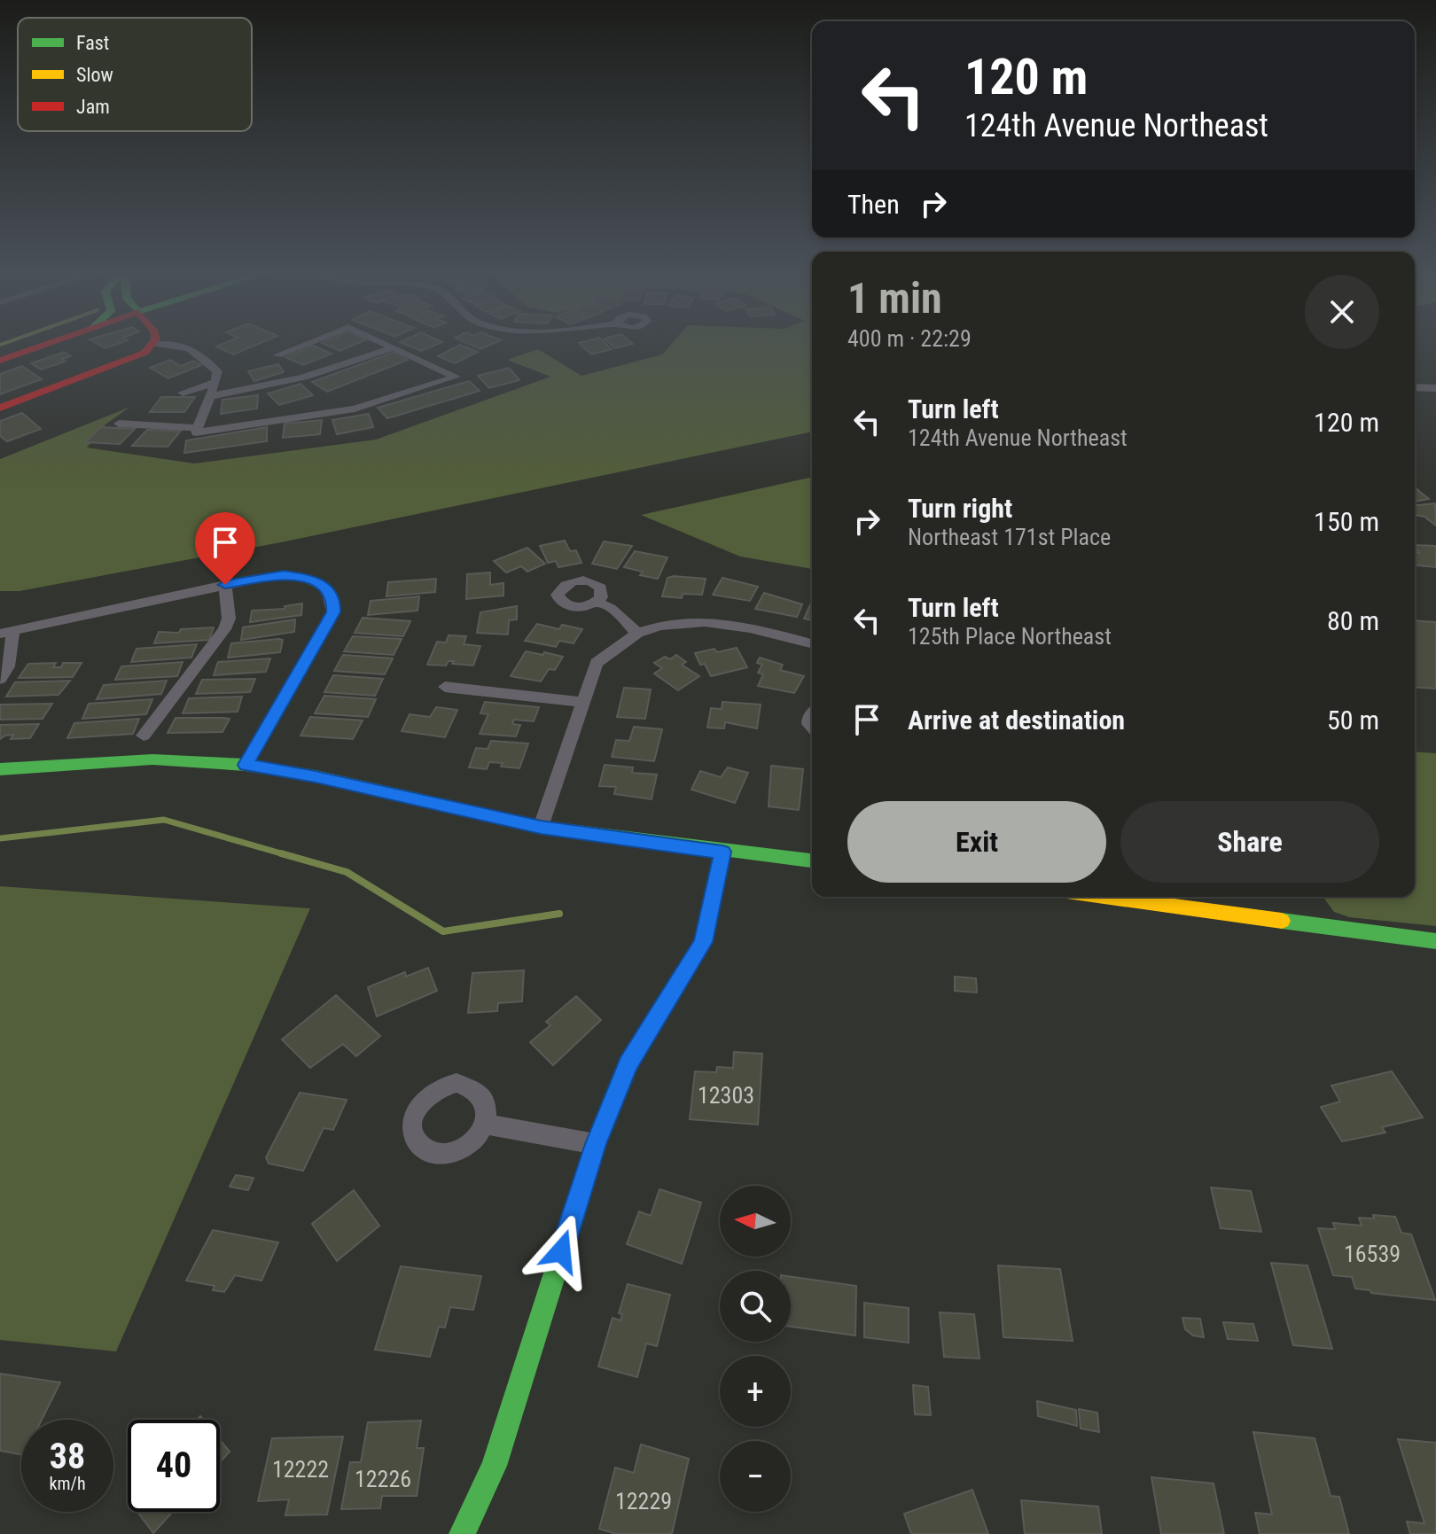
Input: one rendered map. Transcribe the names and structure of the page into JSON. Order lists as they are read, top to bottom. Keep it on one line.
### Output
{"house_numbers":["12303","16539","12222","12226","12229"],"legend":["Fast","Slow","Jam"],"north":"left","page":{"turn":["120 m","124th Avenue Northeast"],"then":"Then","heading":["1 min","400 m · 22:29"],"list":[{"name":"Turn left","note":"124th Avenue Northeast","value":"120 m"},{"name":"Turn right","note":"Northeast 171st Place","value":"150 m"},{"name":"Turn left","note":"125th Place Northeast","value":"80 m"},{"name":"Arrive at destination","value":"50 m"}],"buttons":["Exit","Share"],"map_buttons":["+","−"],"speed":"38 km/h","limit":"40"}}
